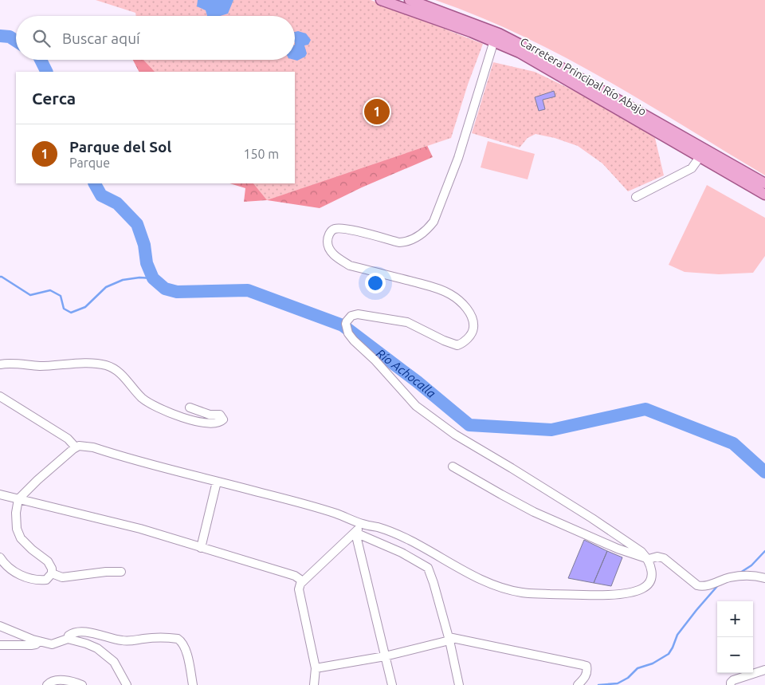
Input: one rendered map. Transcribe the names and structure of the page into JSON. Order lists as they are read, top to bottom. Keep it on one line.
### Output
{"streets":{"main road":["Carretera Principal Río Abajo"]},"water":["Río Achocalla"],"page":{"search":"Buscar aquí","heading":"Cerca","pins":"1","list":[{"mark":"1","name":"Parque del Sol","note":"Parque","value":"150 m"}],"map_buttons":["+","−"]}}
